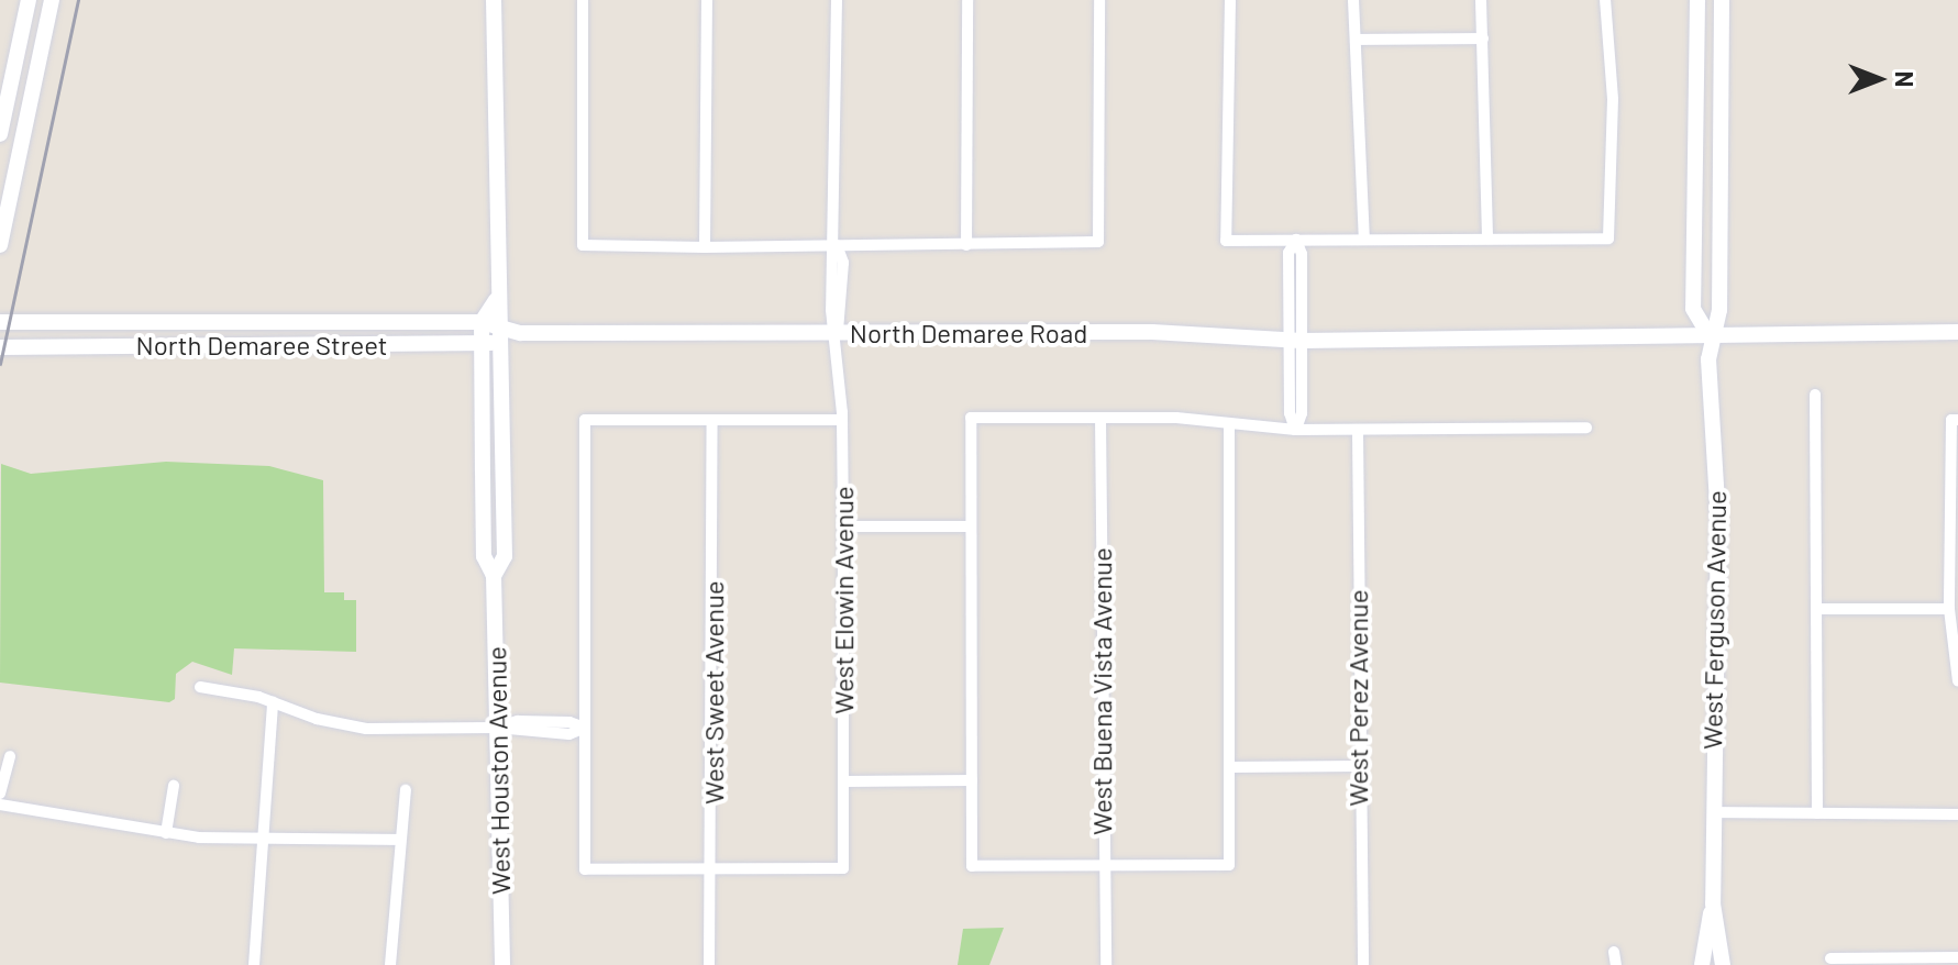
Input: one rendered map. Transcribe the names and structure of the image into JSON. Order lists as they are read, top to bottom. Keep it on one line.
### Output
{"streets":{"main road":["North Demaree Road","North Demaree Street","West Ferguson Avenue","West Houston Avenue"],"street":["West Elowin Avenue","West Buena Vista Avenue","West Sweet Avenue","West Perez Avenue"]},"crossings":[["North Demaree Road","North Demaree Street"],["North Demaree Road","West Elowin Avenue"],["North Demaree Road","West Ferguson Avenue"],["North Demaree Road","West Houston Avenue"],["North Demaree Street","West Houston Avenue"],["West Elowin Avenue","West Sweet Avenue"]],"north":"right"}
